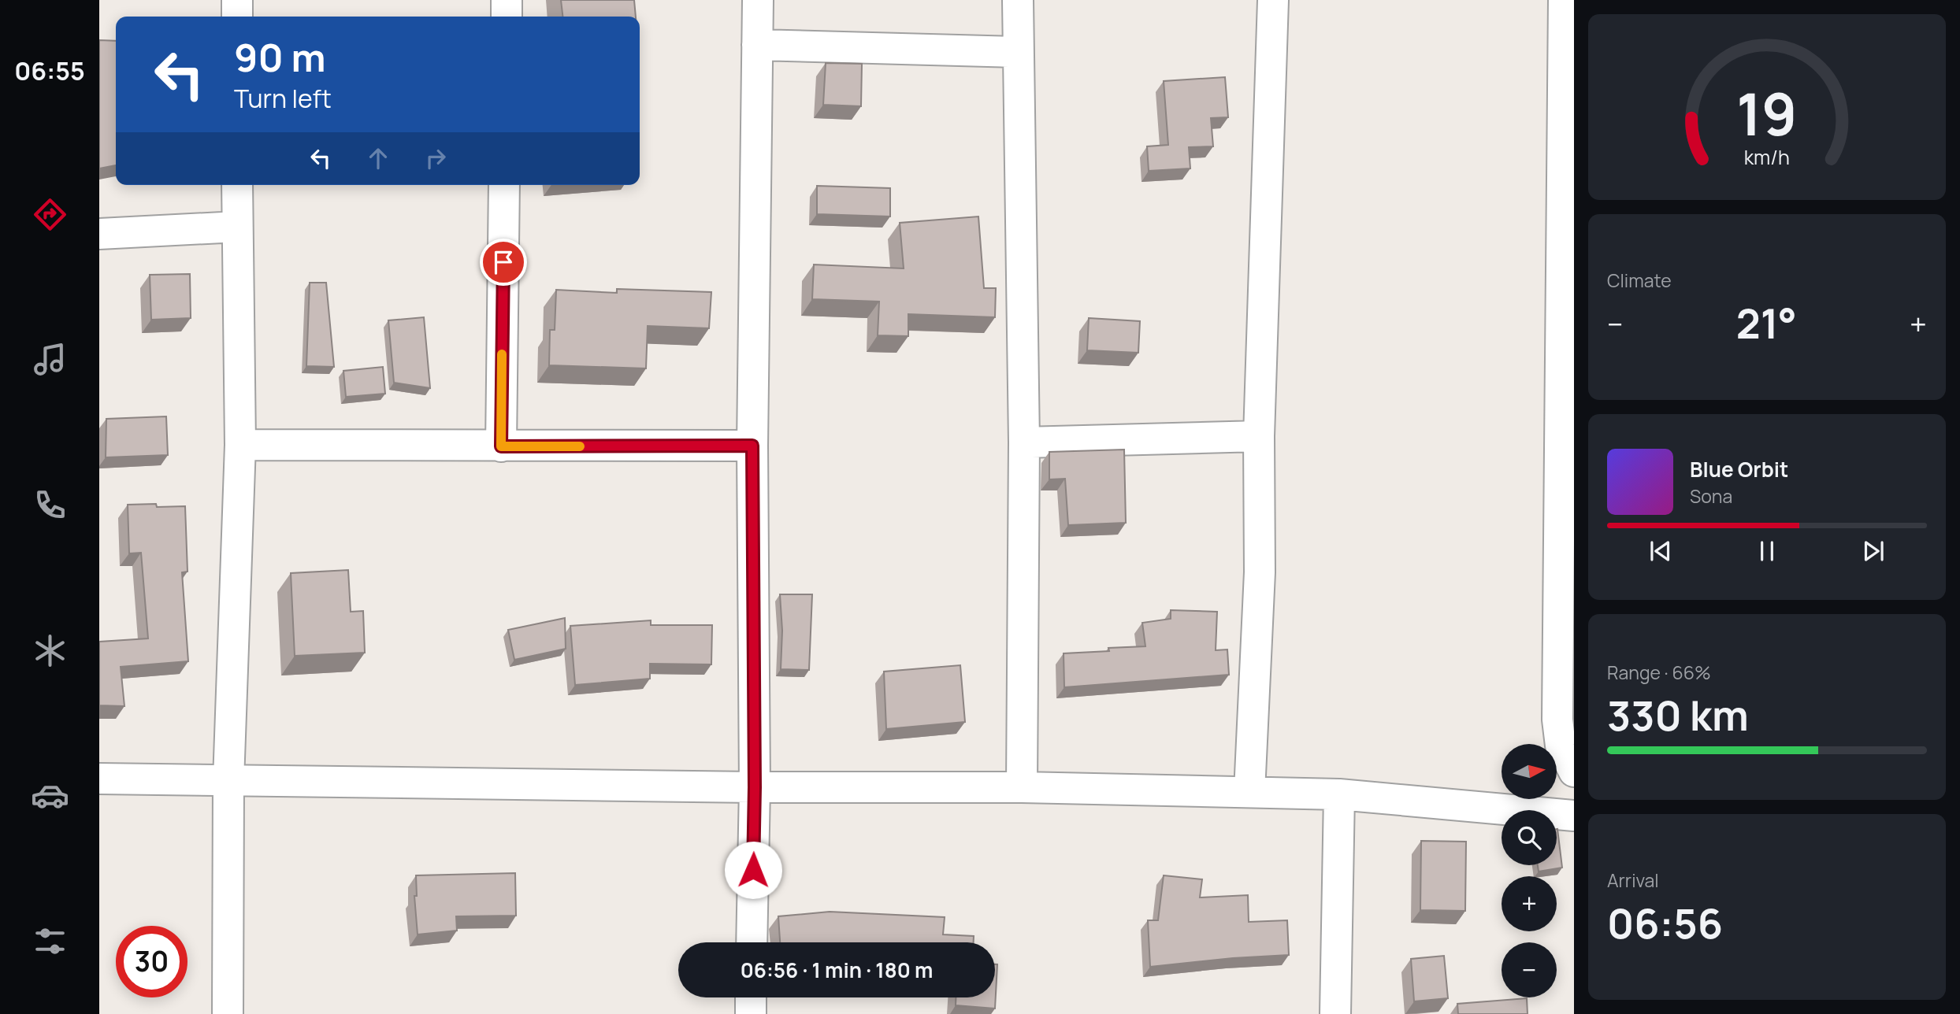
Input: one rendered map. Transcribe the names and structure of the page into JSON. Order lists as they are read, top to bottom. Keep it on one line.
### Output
{"north":"right","page":{"tabs":"06:55","turn":["90 m","Turn left"],"tile":["Climate",["Range · 66%","330 km"],["Arrival","06:56"]],"heat":["−","21°","+"],"song":["Blue Orbit","Sona"],"map_buttons":["+","−"],"limit":"30","trip":"06:56 · 1 min · 180 m","gauge":["19","km/h"]}}
